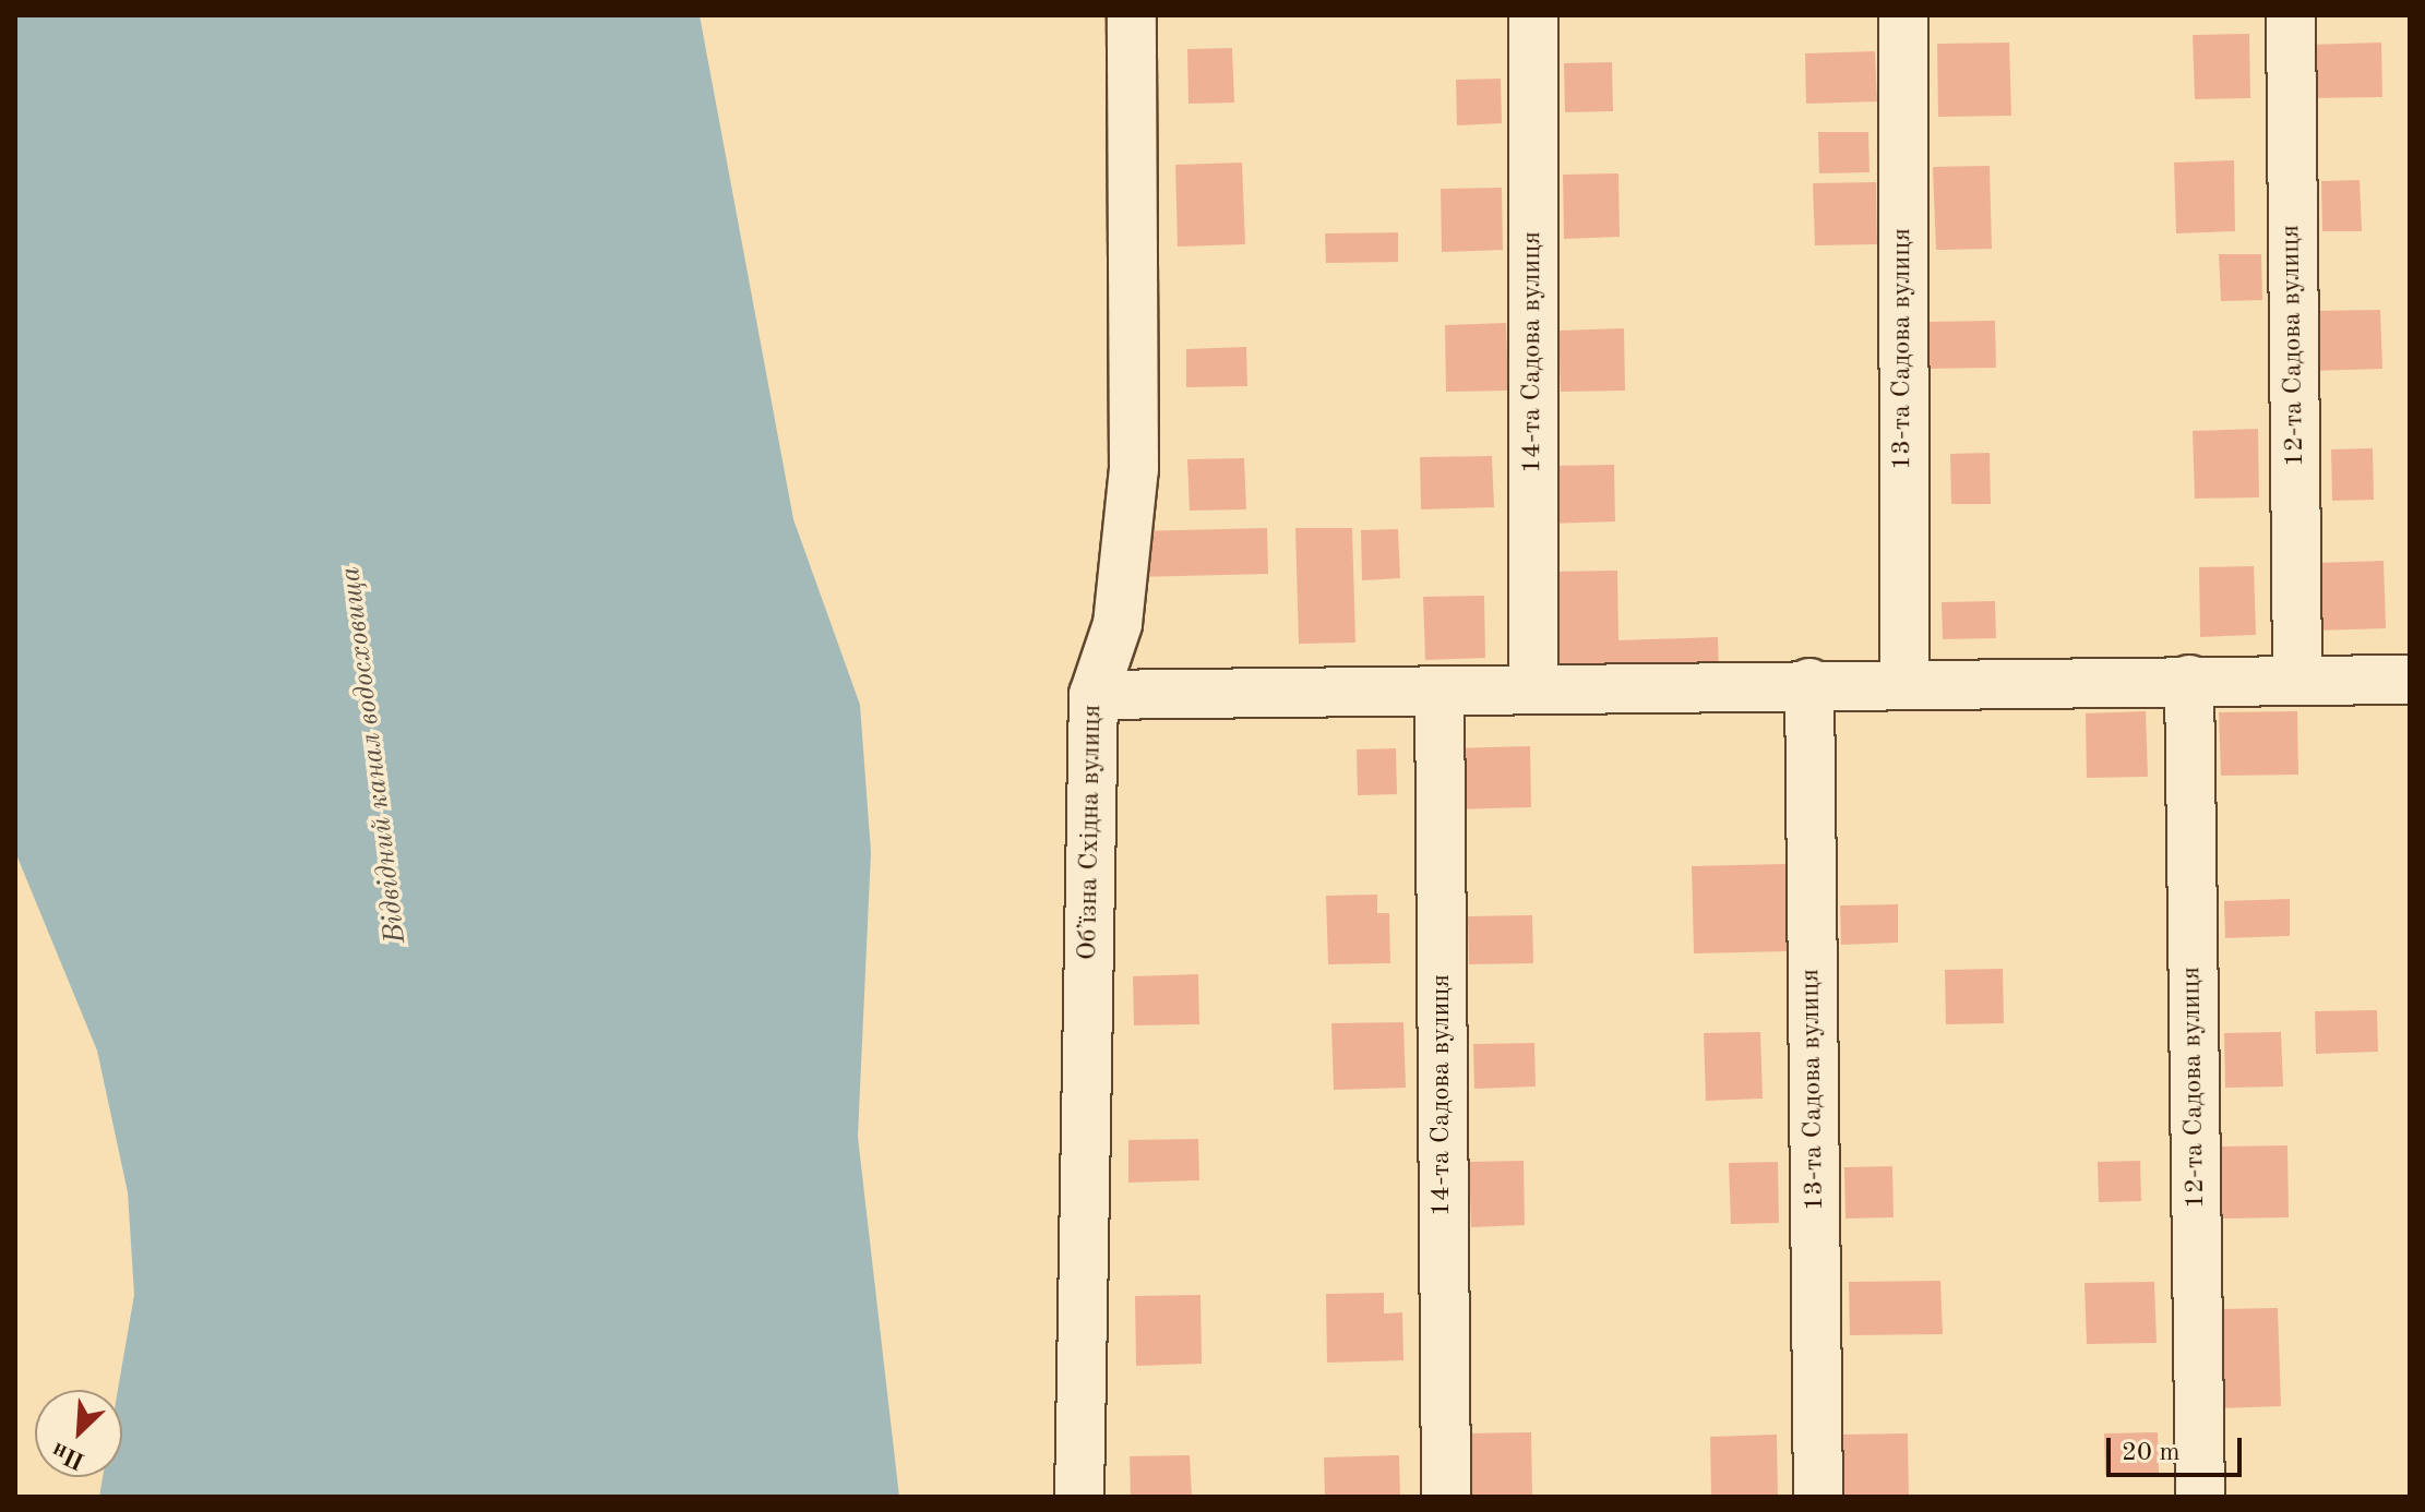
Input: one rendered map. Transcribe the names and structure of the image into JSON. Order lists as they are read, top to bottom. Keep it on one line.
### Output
{"streets":{"street":["12-та Садова вулиця","13-та Садова вулиця","14-та Садова вулиця","Обʼїзна Східна вулиця"]},"water":["Відвідний канал водосховища"],"scale_bar":"20 m","north":"bottom left"}
